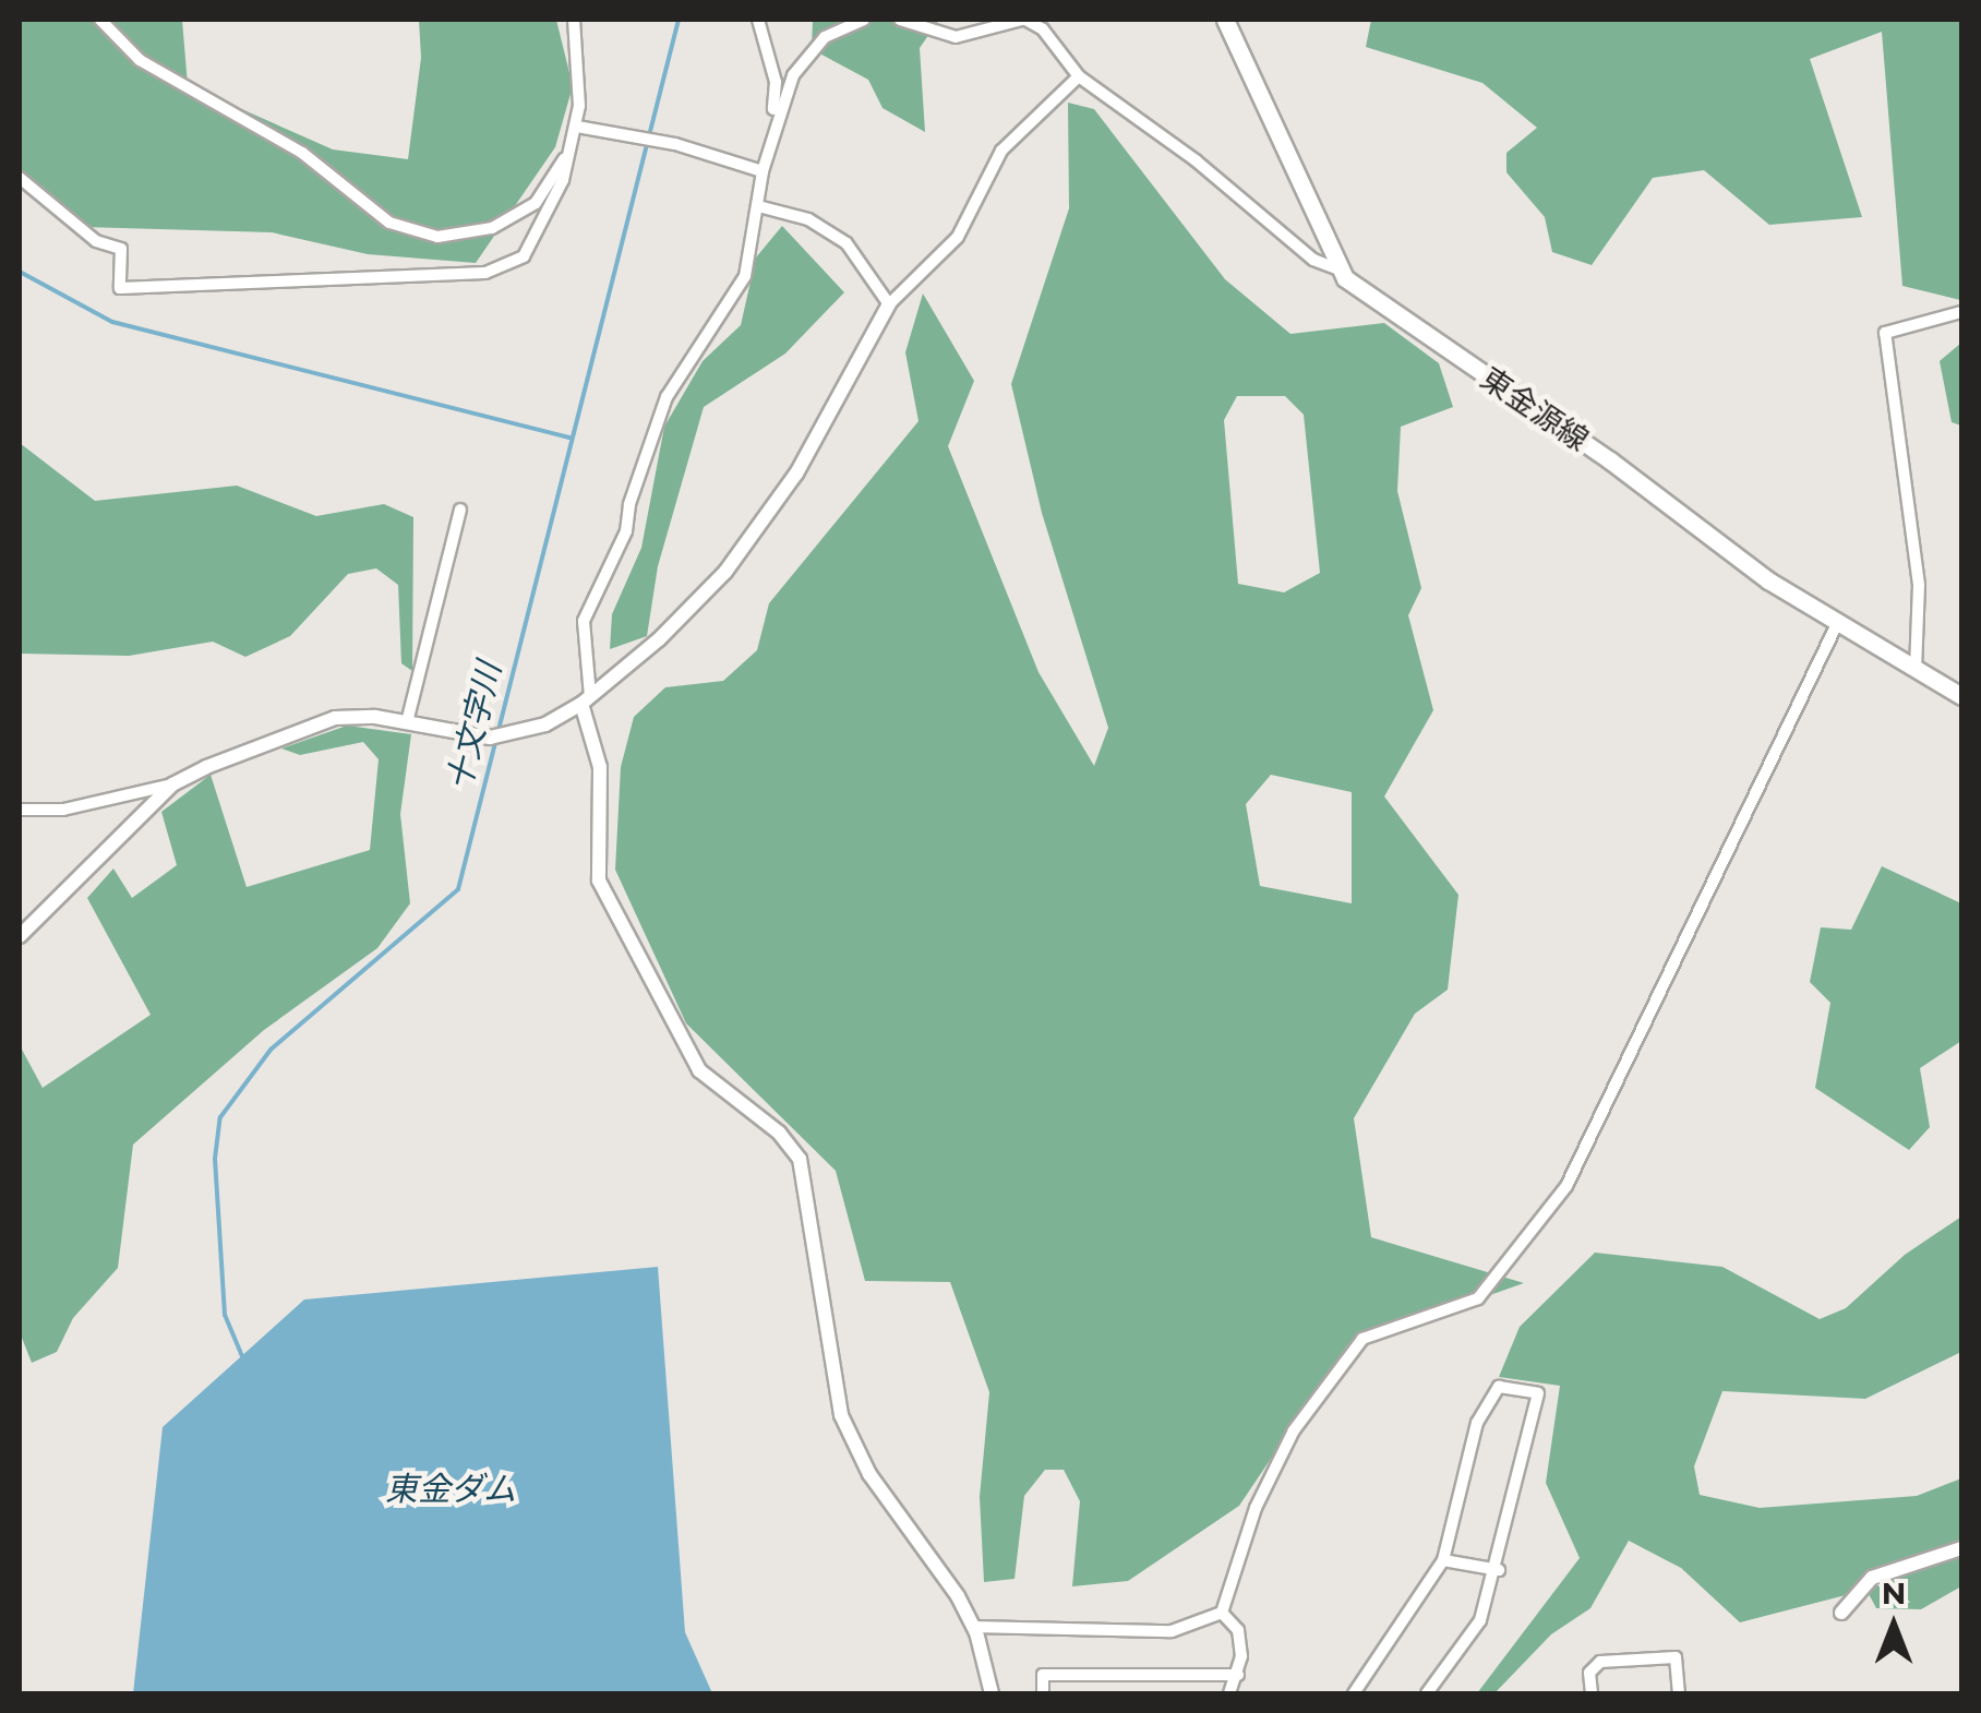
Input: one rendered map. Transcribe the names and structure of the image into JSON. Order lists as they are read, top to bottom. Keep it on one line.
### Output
{"streets":{"main road":["東金源線"]},"water":["十文字川","東金ダム"],"north":"top"}
